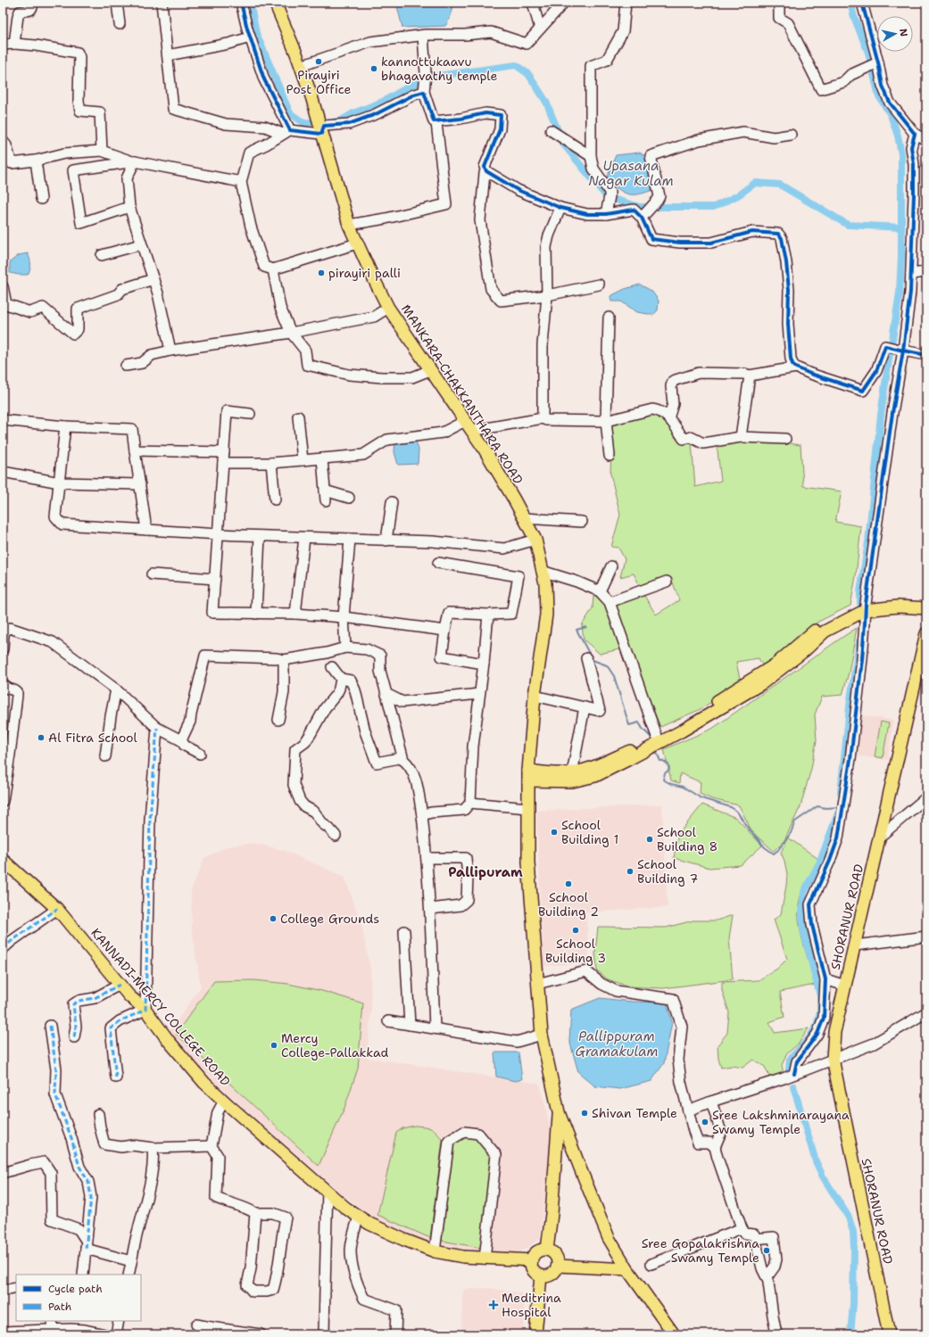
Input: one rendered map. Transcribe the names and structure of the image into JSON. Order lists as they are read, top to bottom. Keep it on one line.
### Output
{"streets":{"main road":["MANKARA-CHAKKANTHARA ROAD","SHORANUR ROAD","KANNADI-MERCY COLLEGE ROAD"]},"districts":["Pallipuram"],"water":["Upasana Nagar Kulam","Pallippuram Gramakulam"],"places":{"other":["Pirayiri Post Office","kannottukaavu bhagavathy temple","pirayiri palli","Al Fitra School","School Building 1","School Building 8","School Building 7","School Building 2","College Grounds","School Building 3","Mercy College-Pallakkad","Shivan Temple","Sree Lakshminarayana Swamy Temple","Sree Gopalakrishna Swamy Temple"],"health":["Meditrina Hospital"]},"legend":["Cycle path","Path"],"north":"right"}
